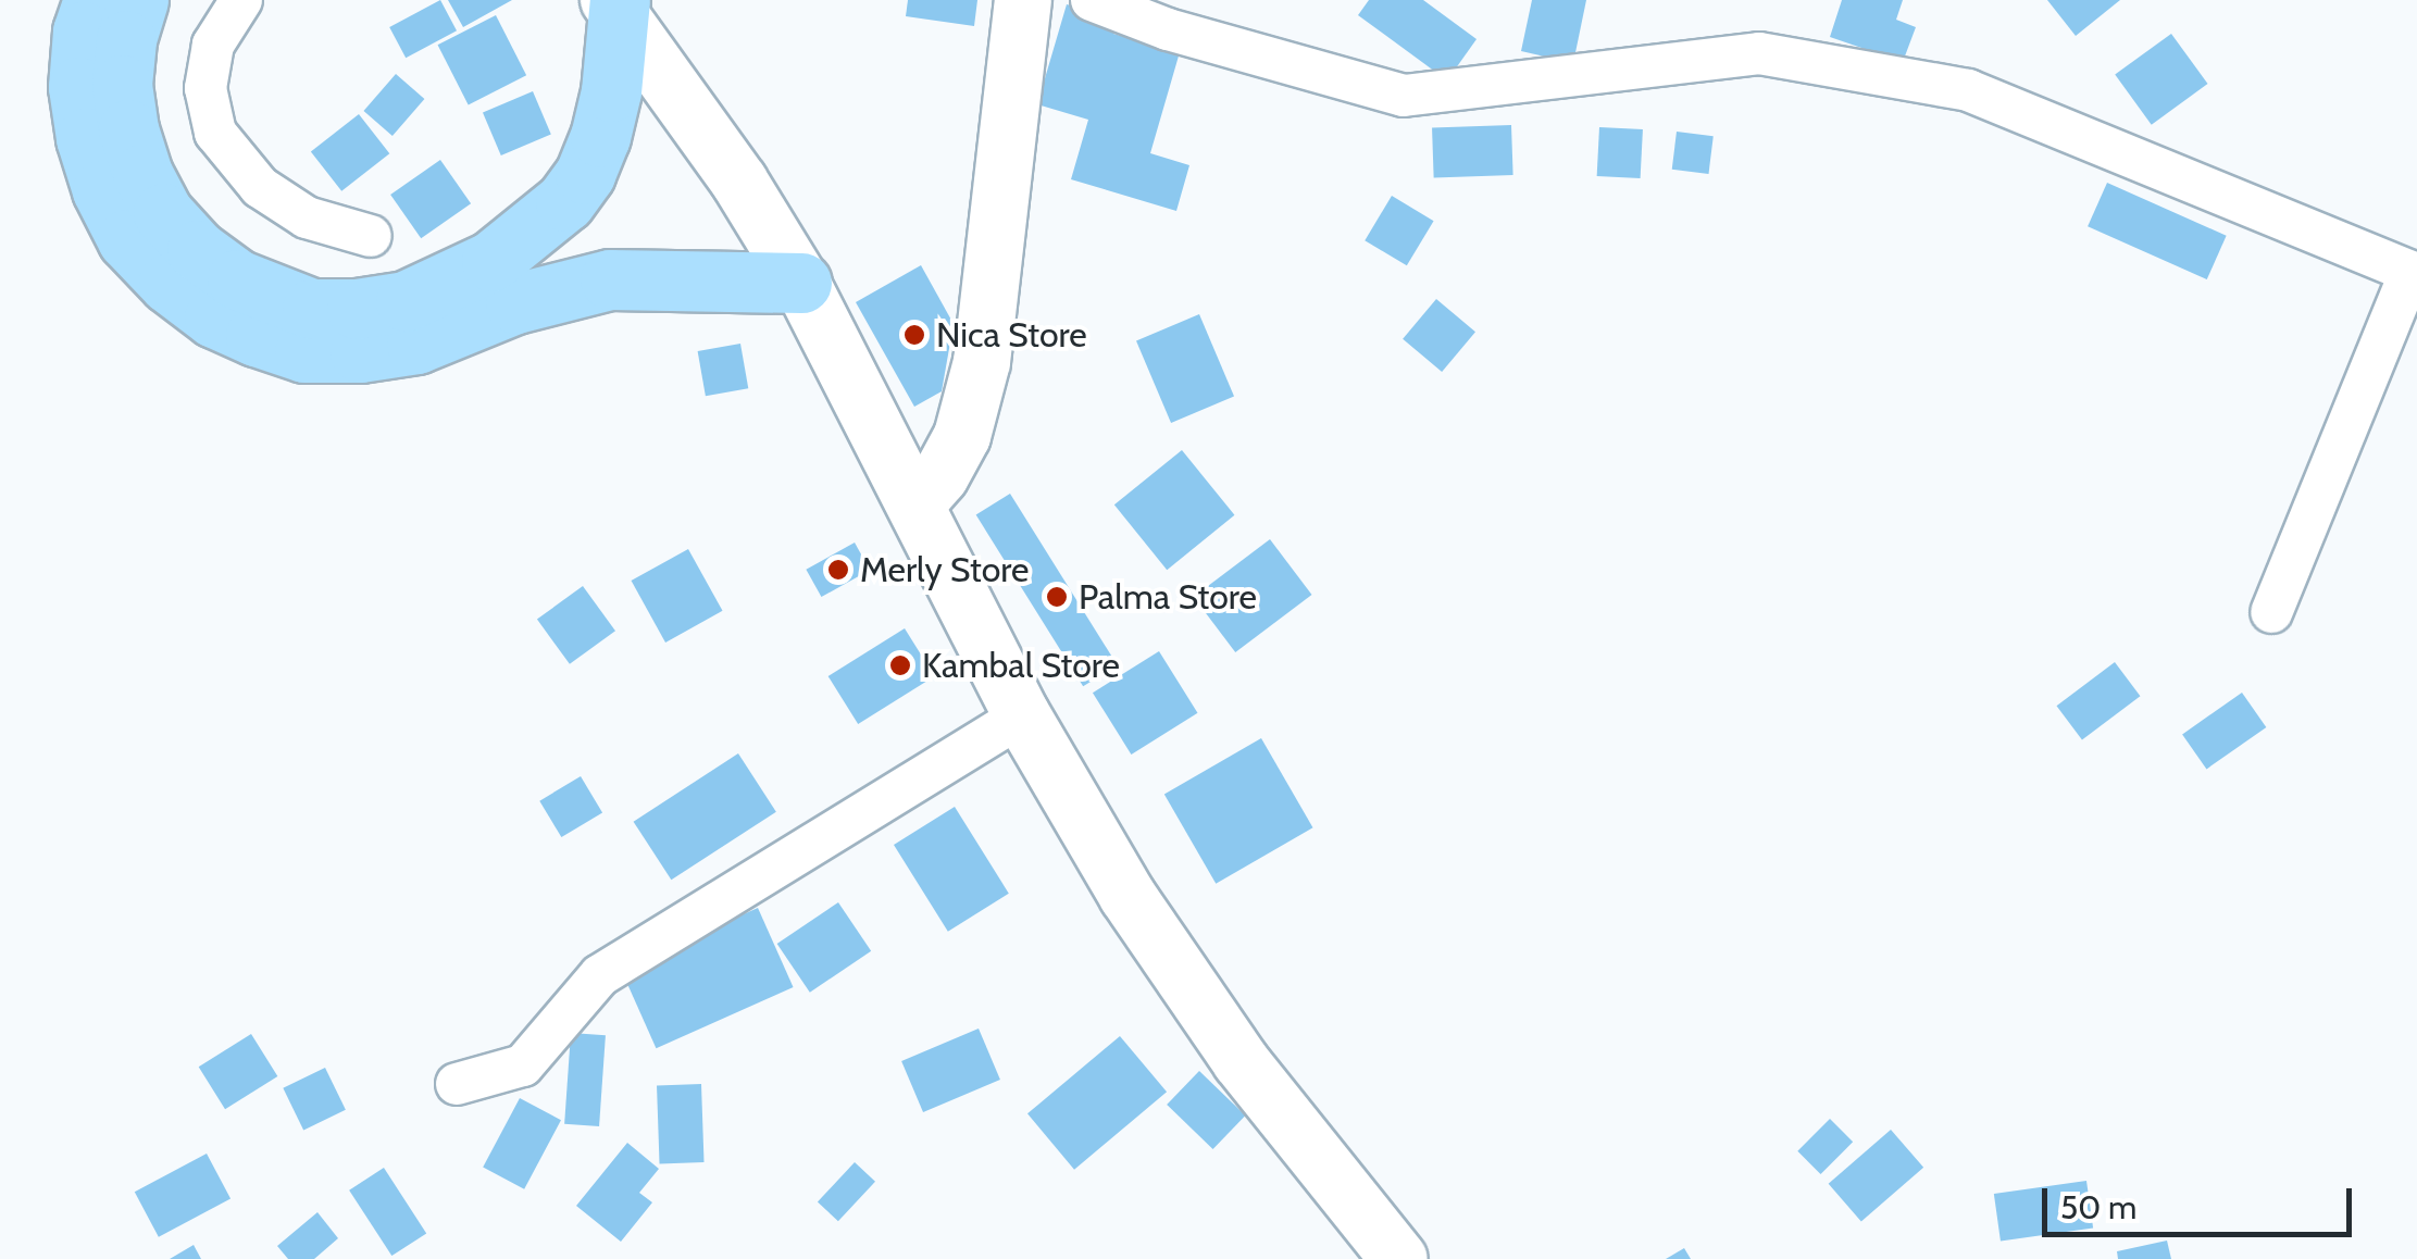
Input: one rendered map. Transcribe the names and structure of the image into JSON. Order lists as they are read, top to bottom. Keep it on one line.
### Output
{"places":["Nica Store","Merly Store","Palma Store","Kambal Store"],"scale_bar":"50 m"}
